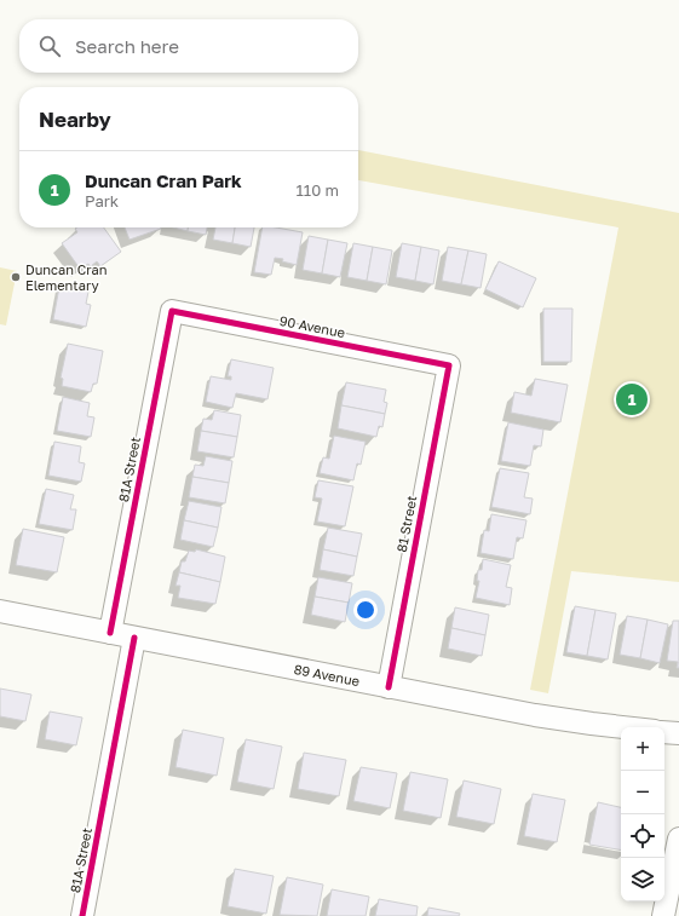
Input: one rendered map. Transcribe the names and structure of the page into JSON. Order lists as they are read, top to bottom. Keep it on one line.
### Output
{"streets":{"street":["90 Avenue","81A Street","81 Street","89 Avenue"]},"crossings":[["90 Avenue","81A Street"],["90 Avenue","81 Street"],["81A Street","89 Avenue"],["81 Street","89 Avenue"]],"places":["Duncan Cran Elementary"],"page":{"search":"Search here","heading":"Nearby","list":[{"mark":"1","name":"Duncan Cran Park","note":"Park","value":"110 m"}],"pins":"1","map_buttons":["+","−"]}}
